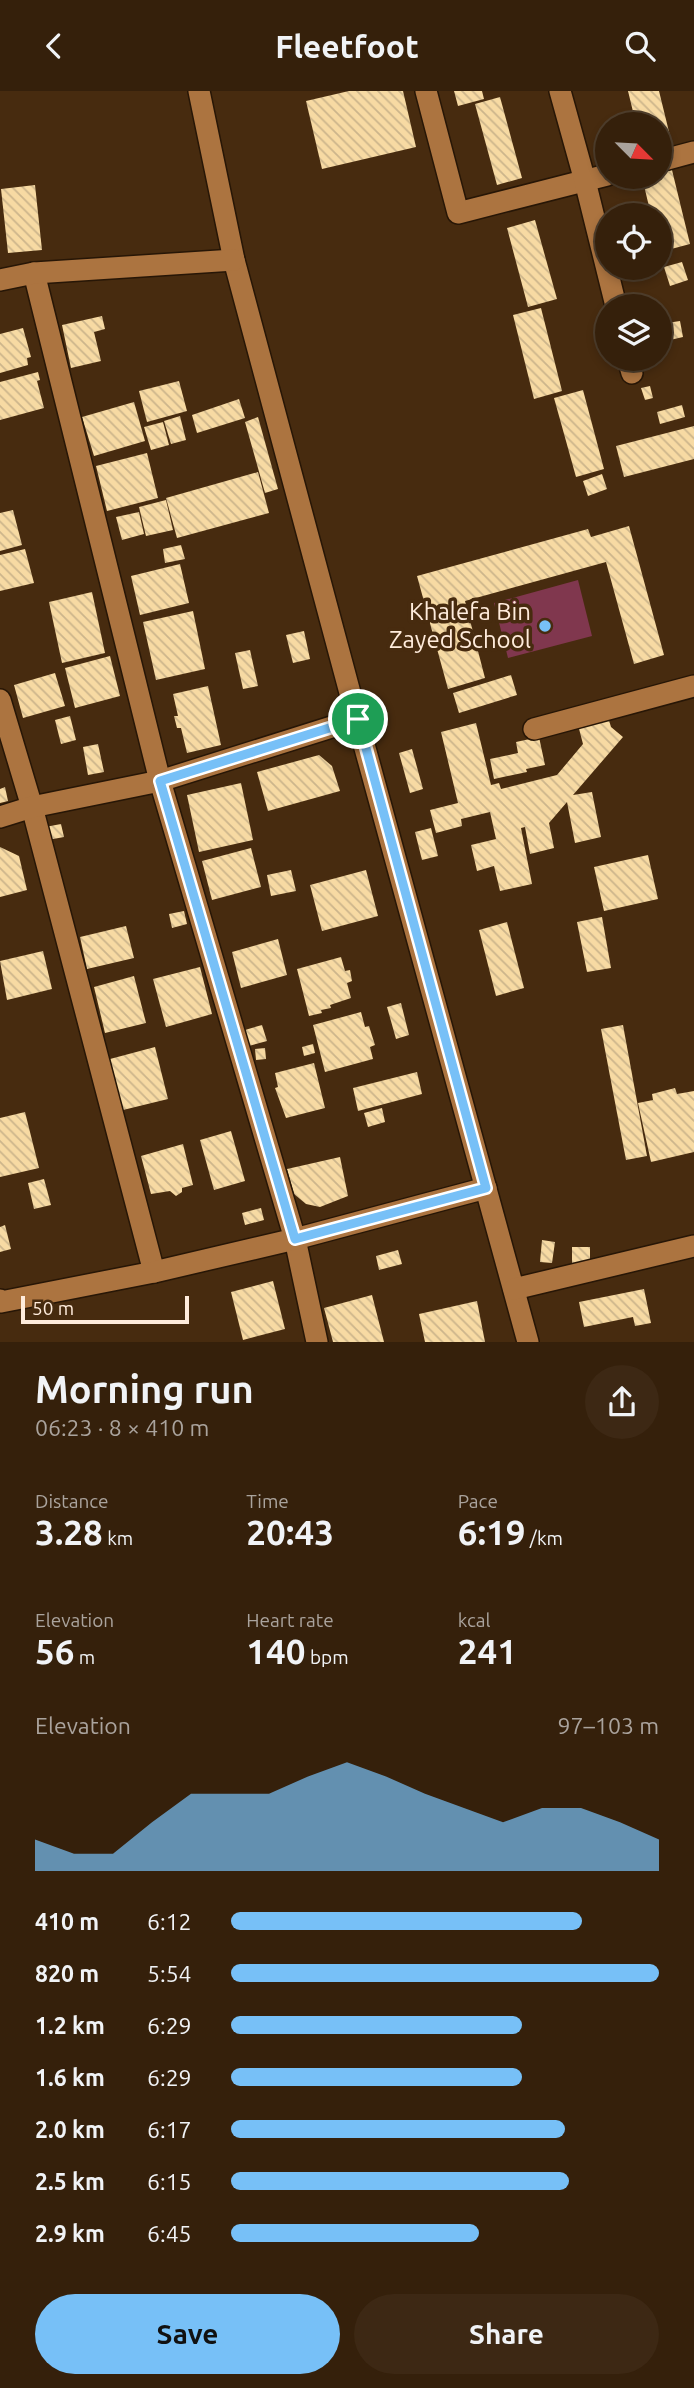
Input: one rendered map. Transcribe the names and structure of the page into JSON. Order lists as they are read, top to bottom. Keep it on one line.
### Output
{"places":["Khalefa Bin Zayed School"],"scale_bar":"50 m","north":"bottom right","page":{"header":"Fleetfoot","scale":"50 m","heading":["Morning run","06:23 · 8 × 410 m"],"stats":[["Distance","3.28 km"],["Time","20:43"],["Pace","6:19 /km"],["Elevation","56 m"],["Heart rate","140 bpm"],["kcal","241"]],"chart":["Elevation","97–103 m"],"list":[{"name":"410 m","note":"6:12"},{"name":"820 m","note":"5:54"},{"name":"1.2 km","note":"6:29"},{"name":"1.6 km","note":"6:29"},{"name":"2.0 km","note":"6:17"},{"name":"2.5 km","note":"6:15"},{"name":"2.9 km","note":"6:45"}],"buttons":["Save","Share"]}}
